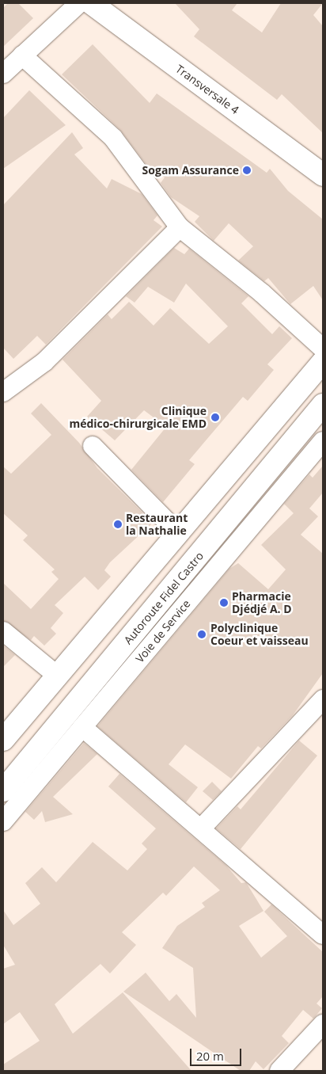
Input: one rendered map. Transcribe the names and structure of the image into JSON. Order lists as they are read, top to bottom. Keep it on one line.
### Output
{"streets":{"main road":["Transversale 4","Autoroute Fidel Castro"],"street":["Voie de Service"]},"places":["Sogam Assurance","Clinique médico-chirurgicale EMD","Restaurant la Nathalie","Pharmacie Djédjé A. D","Polyclinique Coeur et vaisseau"],"scale_bar":"20 m"}
